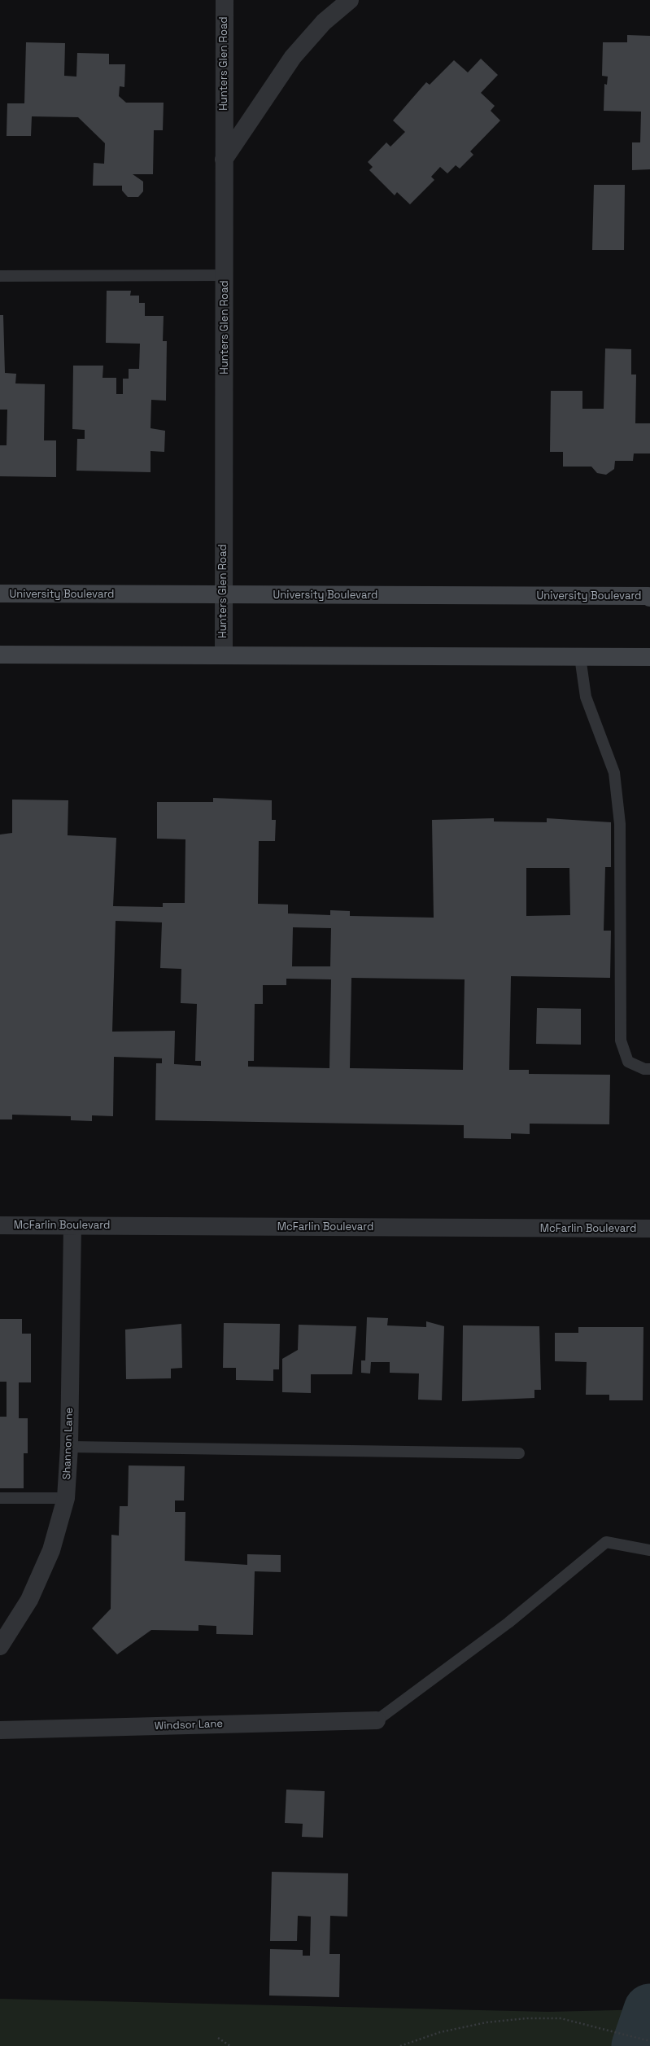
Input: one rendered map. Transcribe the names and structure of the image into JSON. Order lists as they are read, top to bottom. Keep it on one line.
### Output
{"streets":{"street":["Hunters Glen Road","University Boulevard","McFarlin Boulevard","Shannon Lane","Windsor Lane"]},"crossings":[["Hunters Glen Road","University Boulevard"],["McFarlin Boulevard","Shannon Lane"]]}
